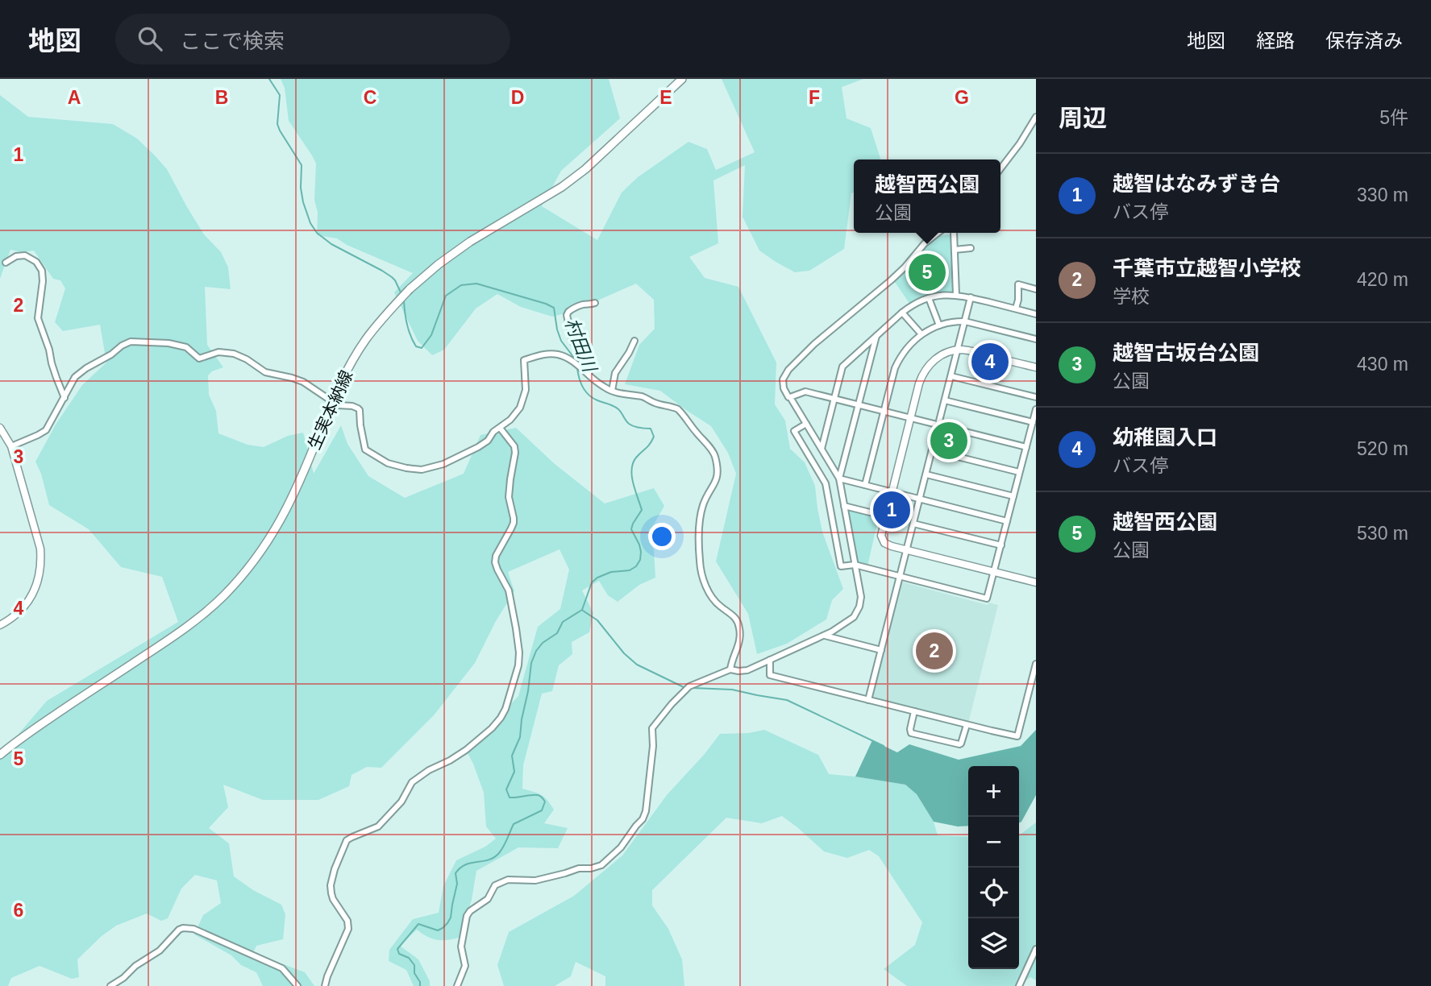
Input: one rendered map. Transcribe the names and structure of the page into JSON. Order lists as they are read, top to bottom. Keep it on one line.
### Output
{"streets":{"main road":["生実本納線"]},"water":["村田川"],"page":{"header":"地図","search":"ここで検索","nav":["地図","経路","保存済み"],"heading":["周辺","5件"],"list":[{"mark":"1","name":"越智はなみずき台","note":"バス停","value":"330 m"},{"mark":"2","name":"千葉市立越智小学校","note":"学校","value":"420 m"},{"mark":"3","name":"越智古坂台公園","note":"公園","value":"430 m"},{"mark":"4","name":"幼稚園入口","note":"バス停","value":"520 m"},{"mark":"5","name":"越智西公園","note":"公園","value":"530 m"}],"popup":["越智西公園","公園"],"pins":["5","4","3","1","2"],"map_buttons":["+","−"]},"grid":{"columns":["A","B","C","D","E","F","G"],"rows":["1","2","3","4","5","6"]}}
